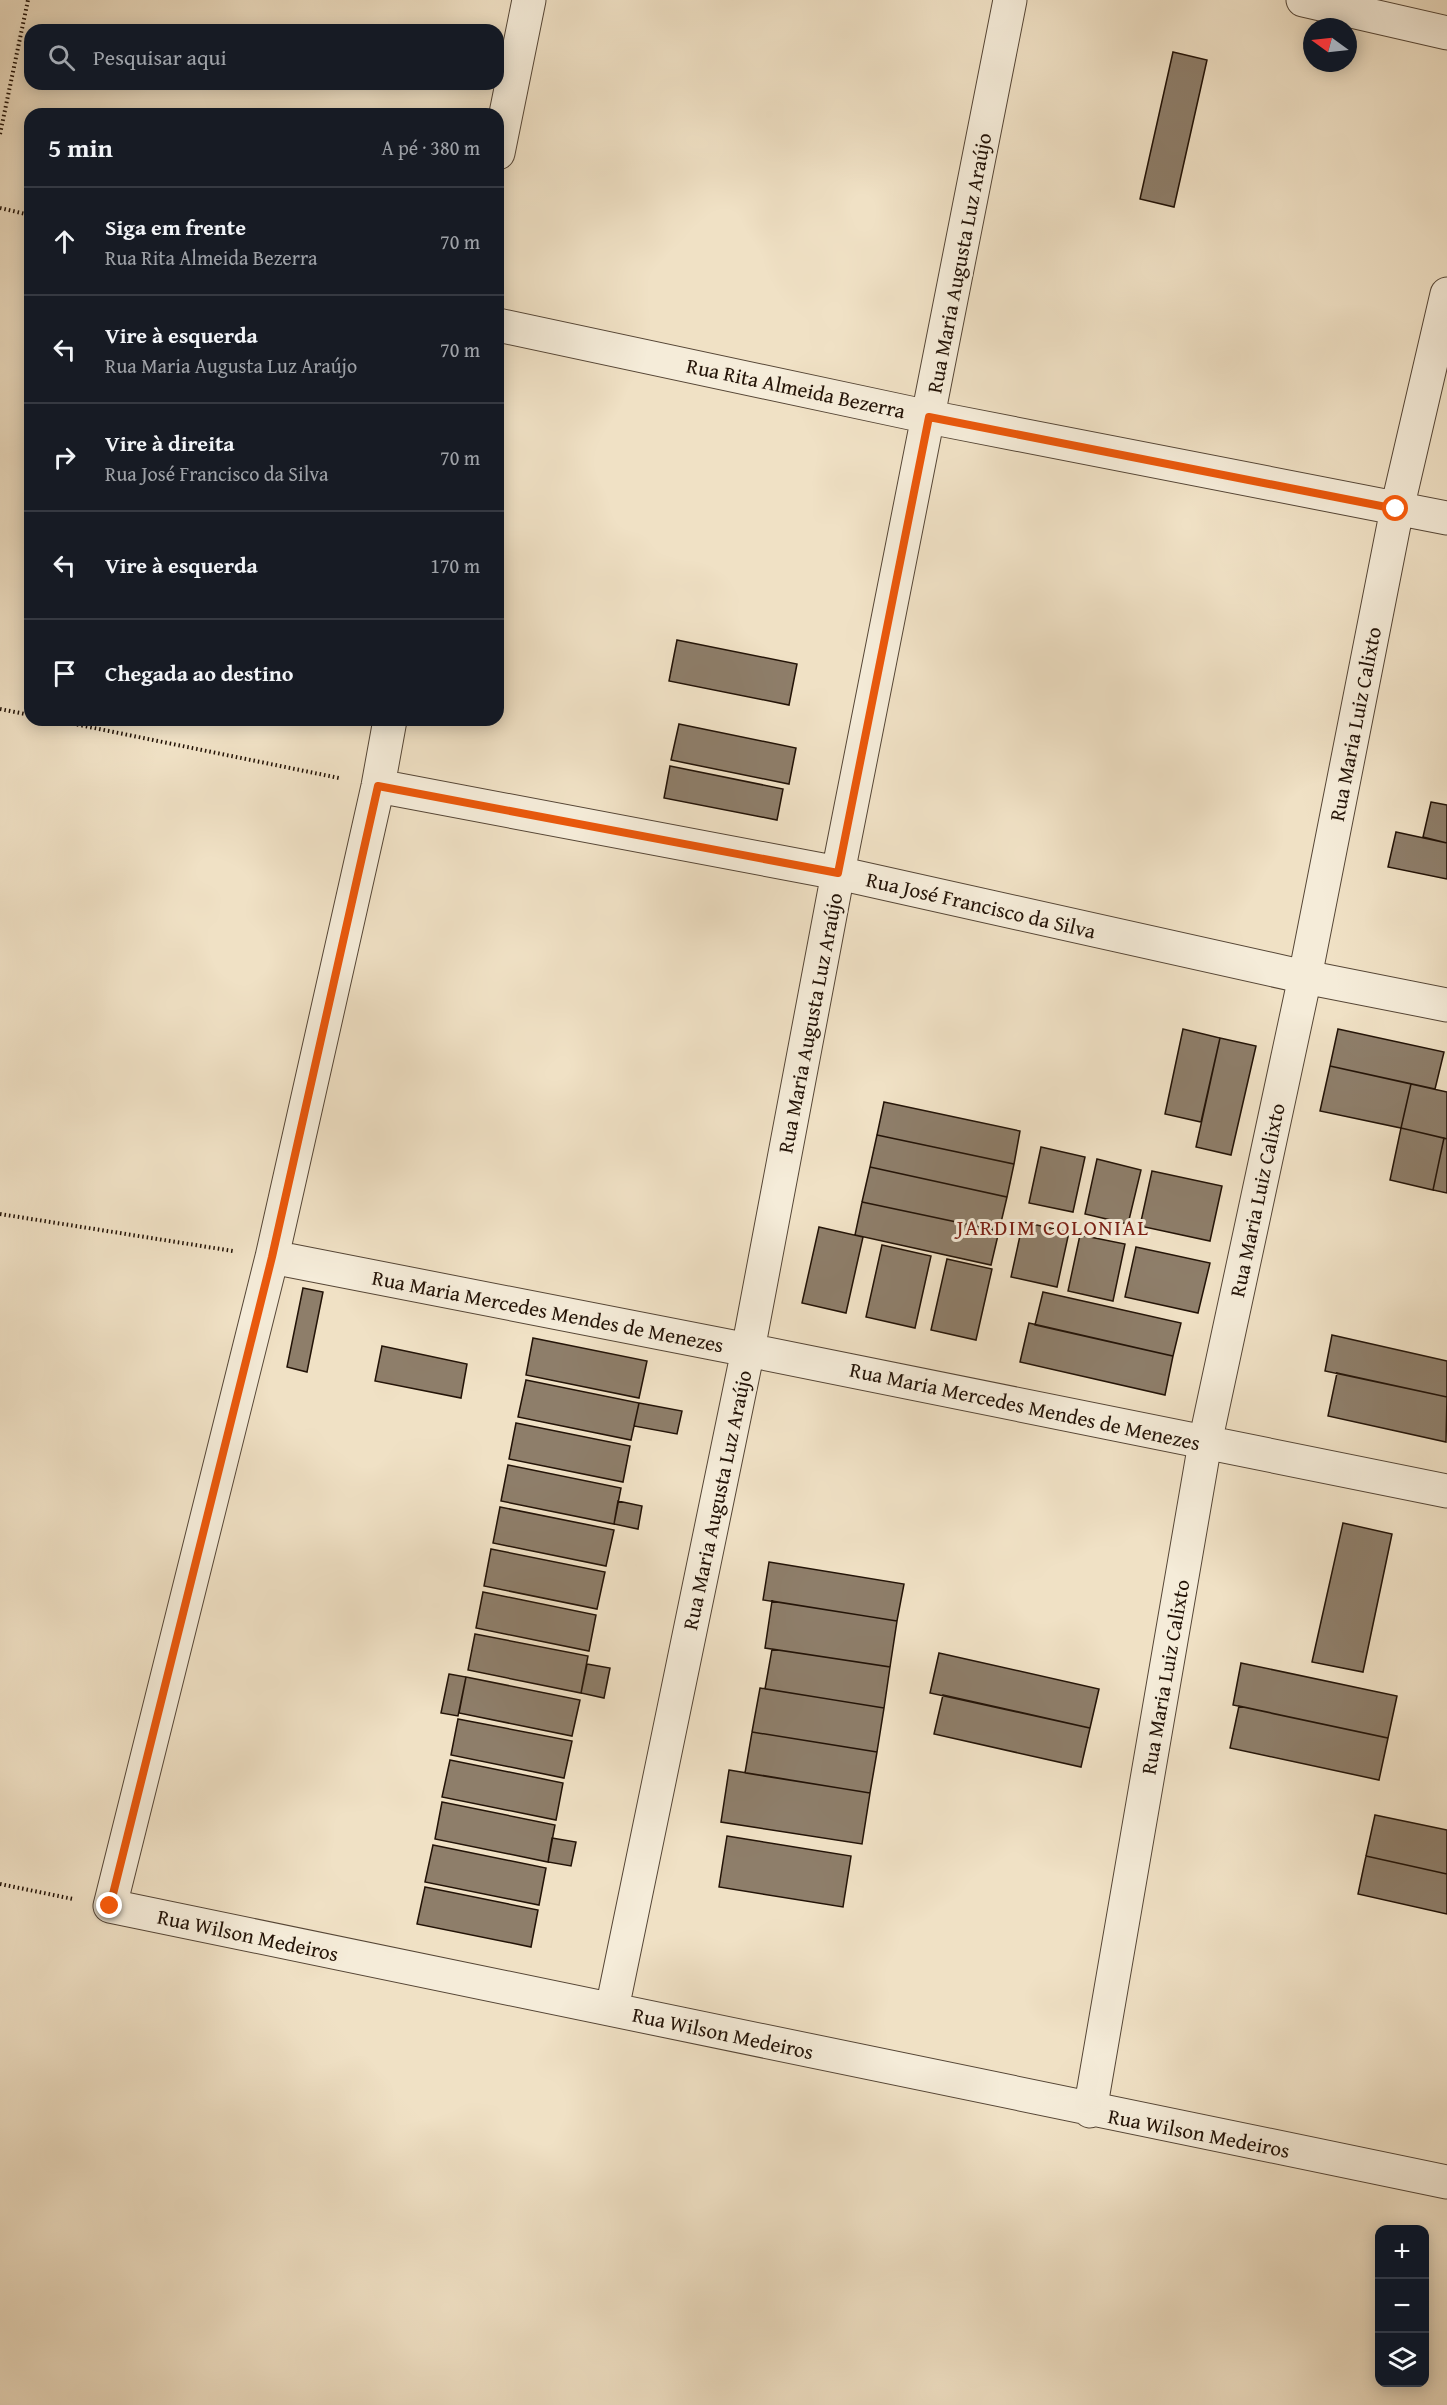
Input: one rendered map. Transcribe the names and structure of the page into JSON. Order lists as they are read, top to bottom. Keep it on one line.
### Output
{"streets":{"street":["Rua Maria Augusta Luz Araújo","Rua Rita Almeida Bezerra","Rua Maria Luiz Calixto","Rua José Francisco da Silva","Rua Maria Mercedes Mendes de Menezes","Rua Wilson Medeiros"]},"crossings":[["Rua Maria Augusta Luz Araújo","Rua Rita Almeida Bezerra"],["Rua Maria Augusta Luz Araújo","Rua José Francisco da Silva"],["Rua Maria Augusta Luz Araújo","Rua Maria Mercedes Mendes de Menezes"],["Rua Maria Augusta Luz Araújo","Rua Wilson Medeiros"],["Rua Rita Almeida Bezerra","Rua Maria Luiz Calixto"],["Rua Maria Luiz Calixto","Rua José Francisco da Silva"],["Rua Maria Luiz Calixto","Rua Maria Mercedes Mendes de Menezes"],["Rua Maria Luiz Calixto","Rua Wilson Medeiros"]],"districts":["JARDIM COLONIAL"],"north":"left","page":{"search":"Pesquisar aqui","heading":["5 min","A pé · 380 m"],"list":[["Siga em frente","Rua Rita Almeida Bezerra","70 m"],["Vire à esquerda","Rua Maria Augusta Luz Araújo","70 m"],["Vire à direita","Rua José Francisco da Silva","70 m"],["Vire à esquerda","170 m"],"Chegada ao destino"],"map_buttons":["+","−"]}}
